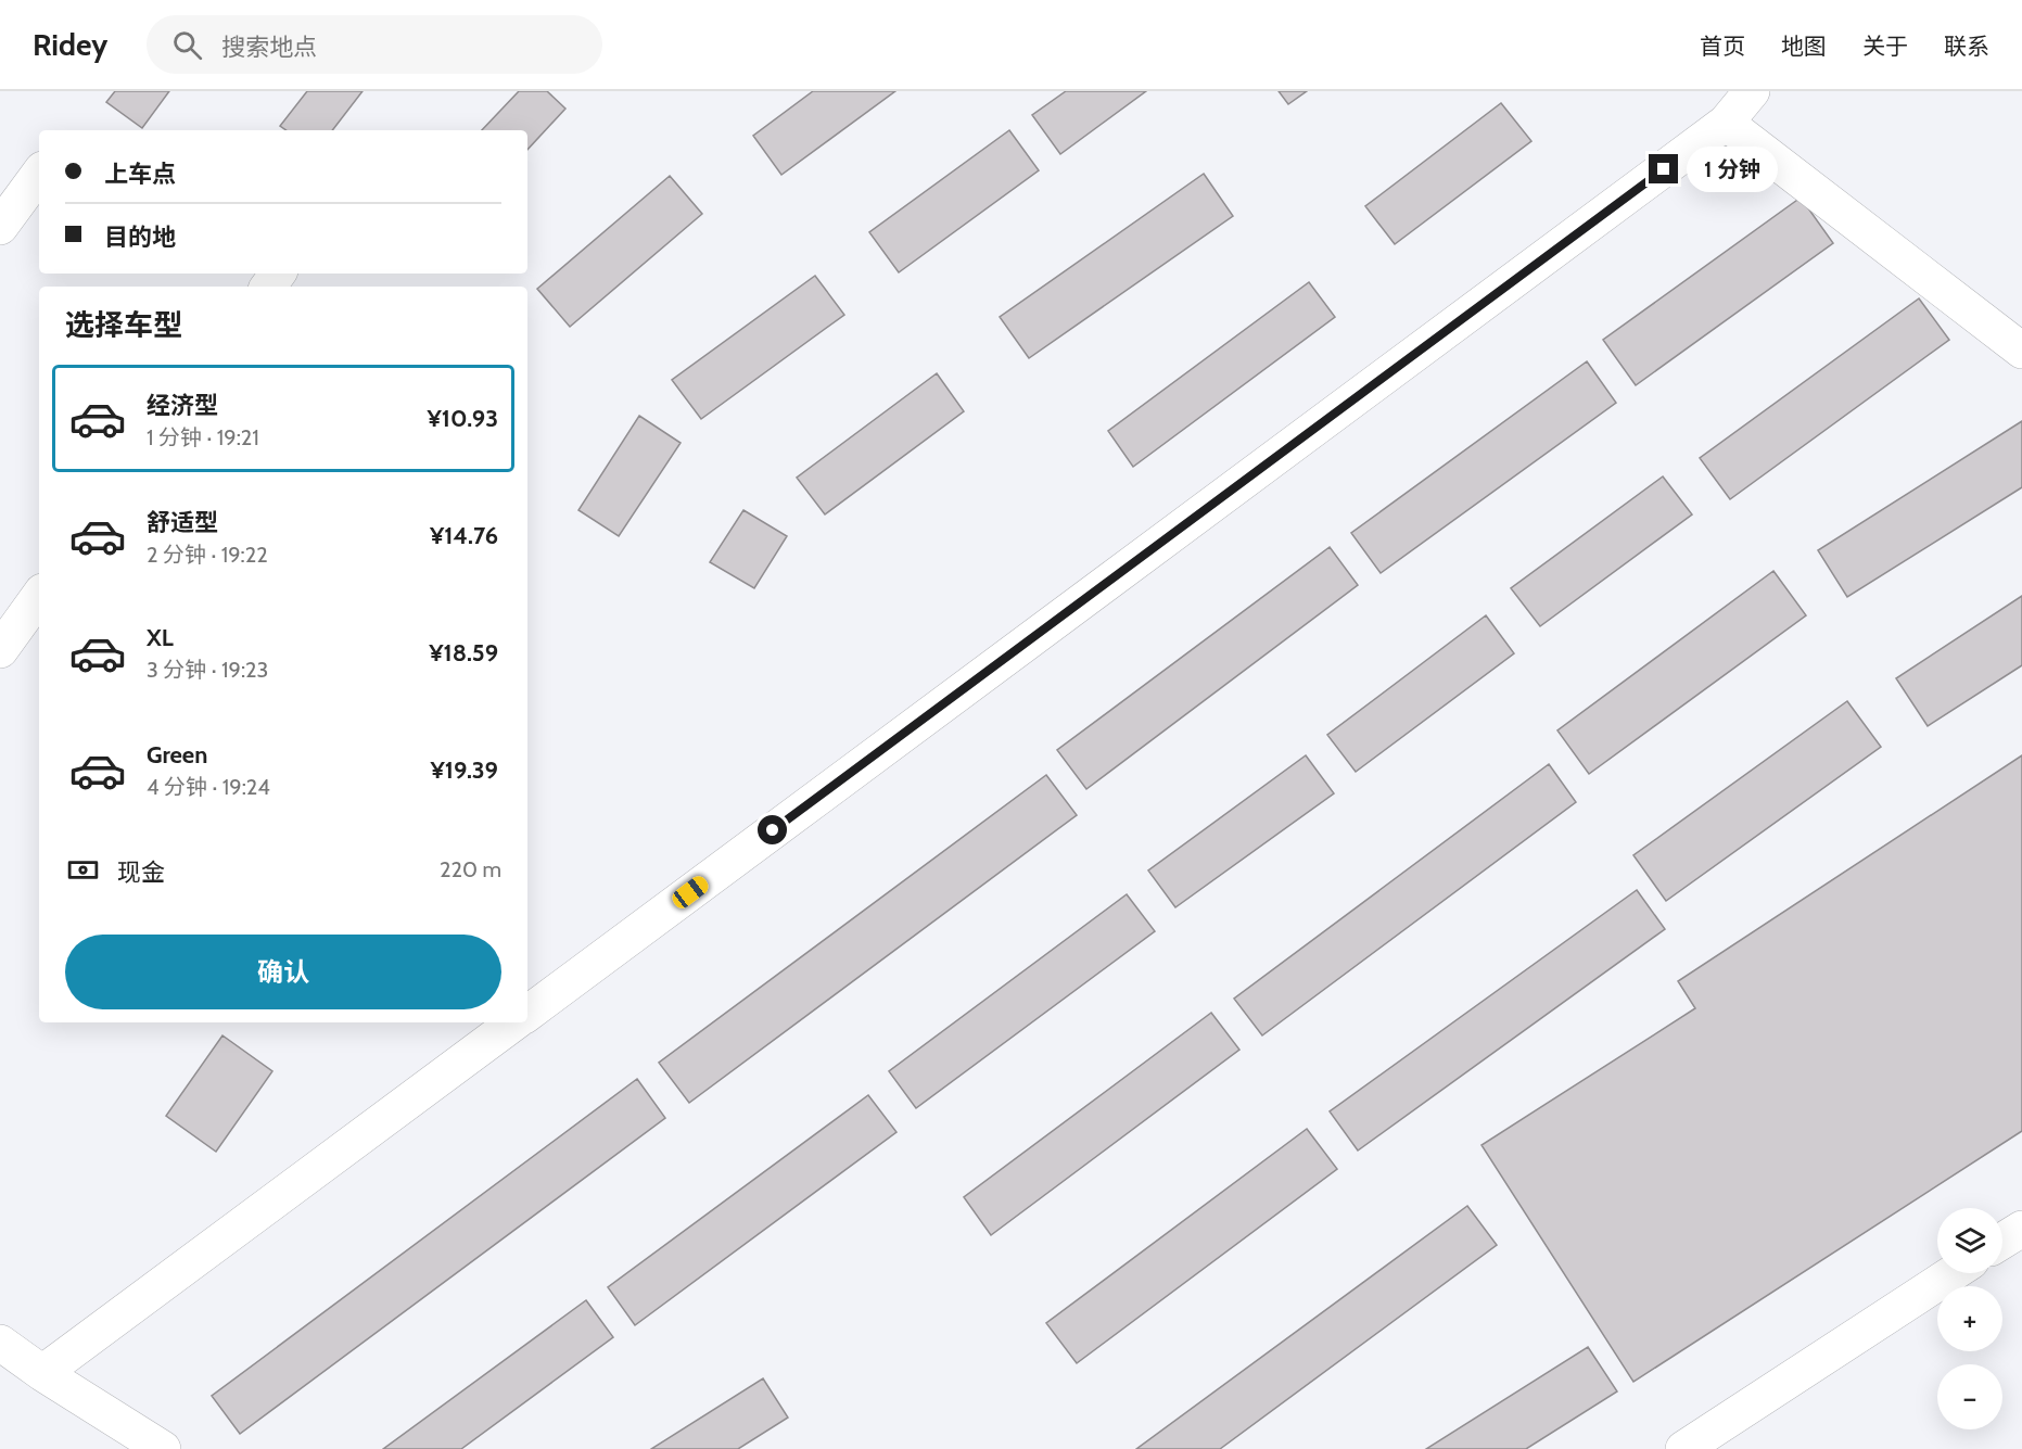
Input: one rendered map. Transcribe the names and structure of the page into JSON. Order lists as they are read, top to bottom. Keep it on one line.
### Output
{"page":{"header":"Ridey","search":"搜索地点","nav":["首页","地图","关于","联系"],"banner":["上车点","目的地"],"bubble":"1 分钟","heading":"选择车型","list":[{"name":"经济型","note":"1 分钟 · 19:21","value":"¥10.93"},{"name":"舒适型","note":"2 分钟 · 19:22","value":"¥14.76"},{"name":"XL","note":"3 分钟 · 19:23","value":"¥18.59"},{"name":"Green","note":"4 分钟 · 19:24","value":"¥19.39"}],"pay":["现金","220 m"],"buttons":"确认","map_buttons":["+","−"]}}
